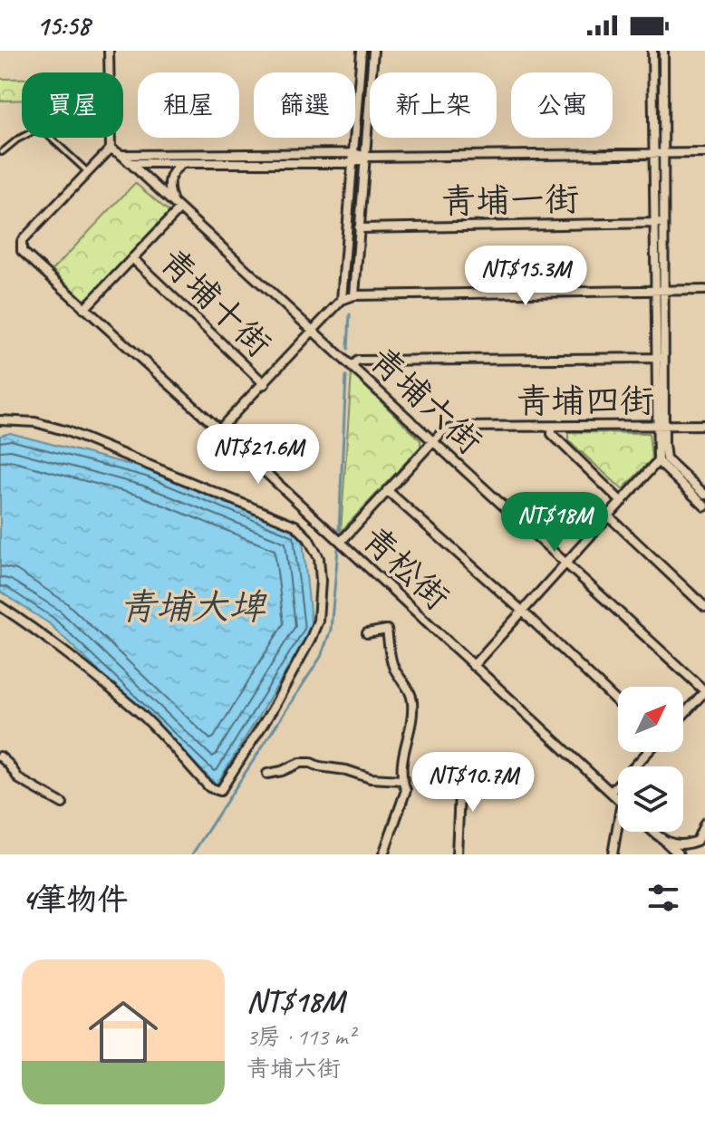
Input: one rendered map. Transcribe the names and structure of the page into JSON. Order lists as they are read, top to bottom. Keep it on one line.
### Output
{"streets":{"street":["青埔一街","青埔十街","青埔六街","青埔四街","青松街"]},"crossings":[["青埔六街","青埔四街"],["青埔六街","青松街"],["青埔四街","青松街"]],"water":["青埔大埤"],"north":"top right","page":{"status":"15:58","chip":["買屋","租屋","篩選","新上架","公寓"],"price":["NT$15.3M","NT$21.6M","NT$18M","NT$10.7M"],"heading":"4筆物件","list":[{"name":"NT$18M","note":"3房 · 113 m² · 青埔六街"}]}}
